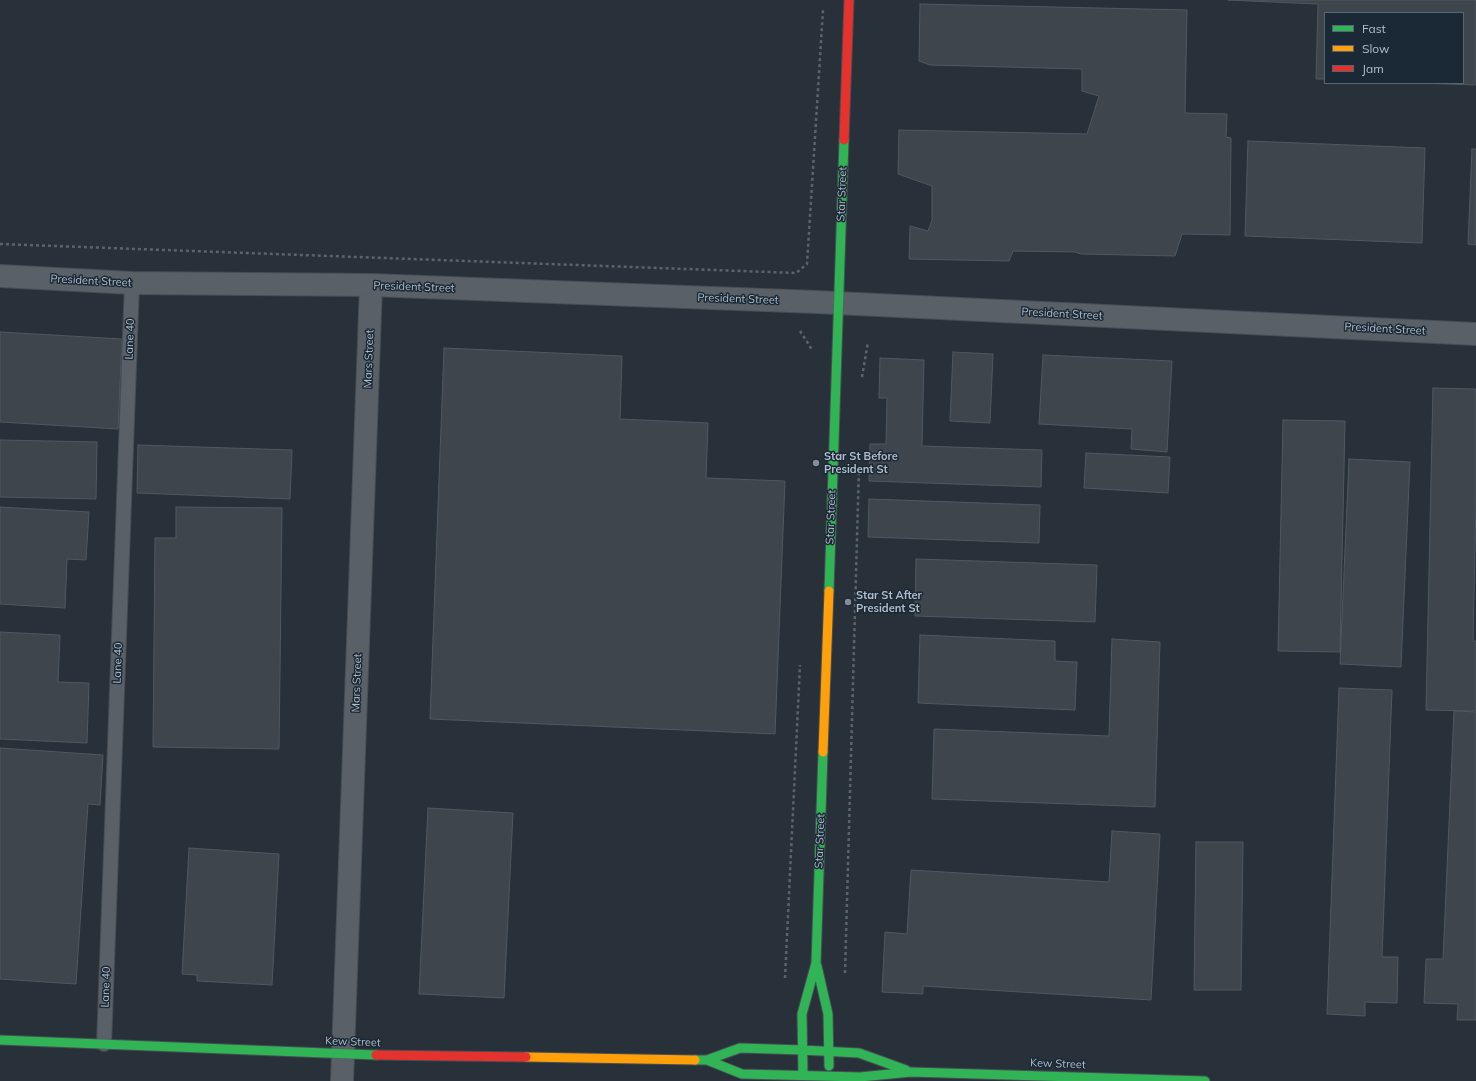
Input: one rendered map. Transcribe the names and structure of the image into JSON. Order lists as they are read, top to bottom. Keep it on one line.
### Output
{"streets":{"street":["Star Street","President Street","Mars Street","Kew Street"],"lane":["Lane 40"]},"crossings":[["Star Street","President Street"],["Star Street","Kew Street"],["President Street","Lane 40"],["President Street","Mars Street"],["Lane 40","Kew Street"],["Mars Street","Kew Street"]],"places":["Star St Before President St","Star St After President St"],"legend":["Fast","Slow","Jam"]}
